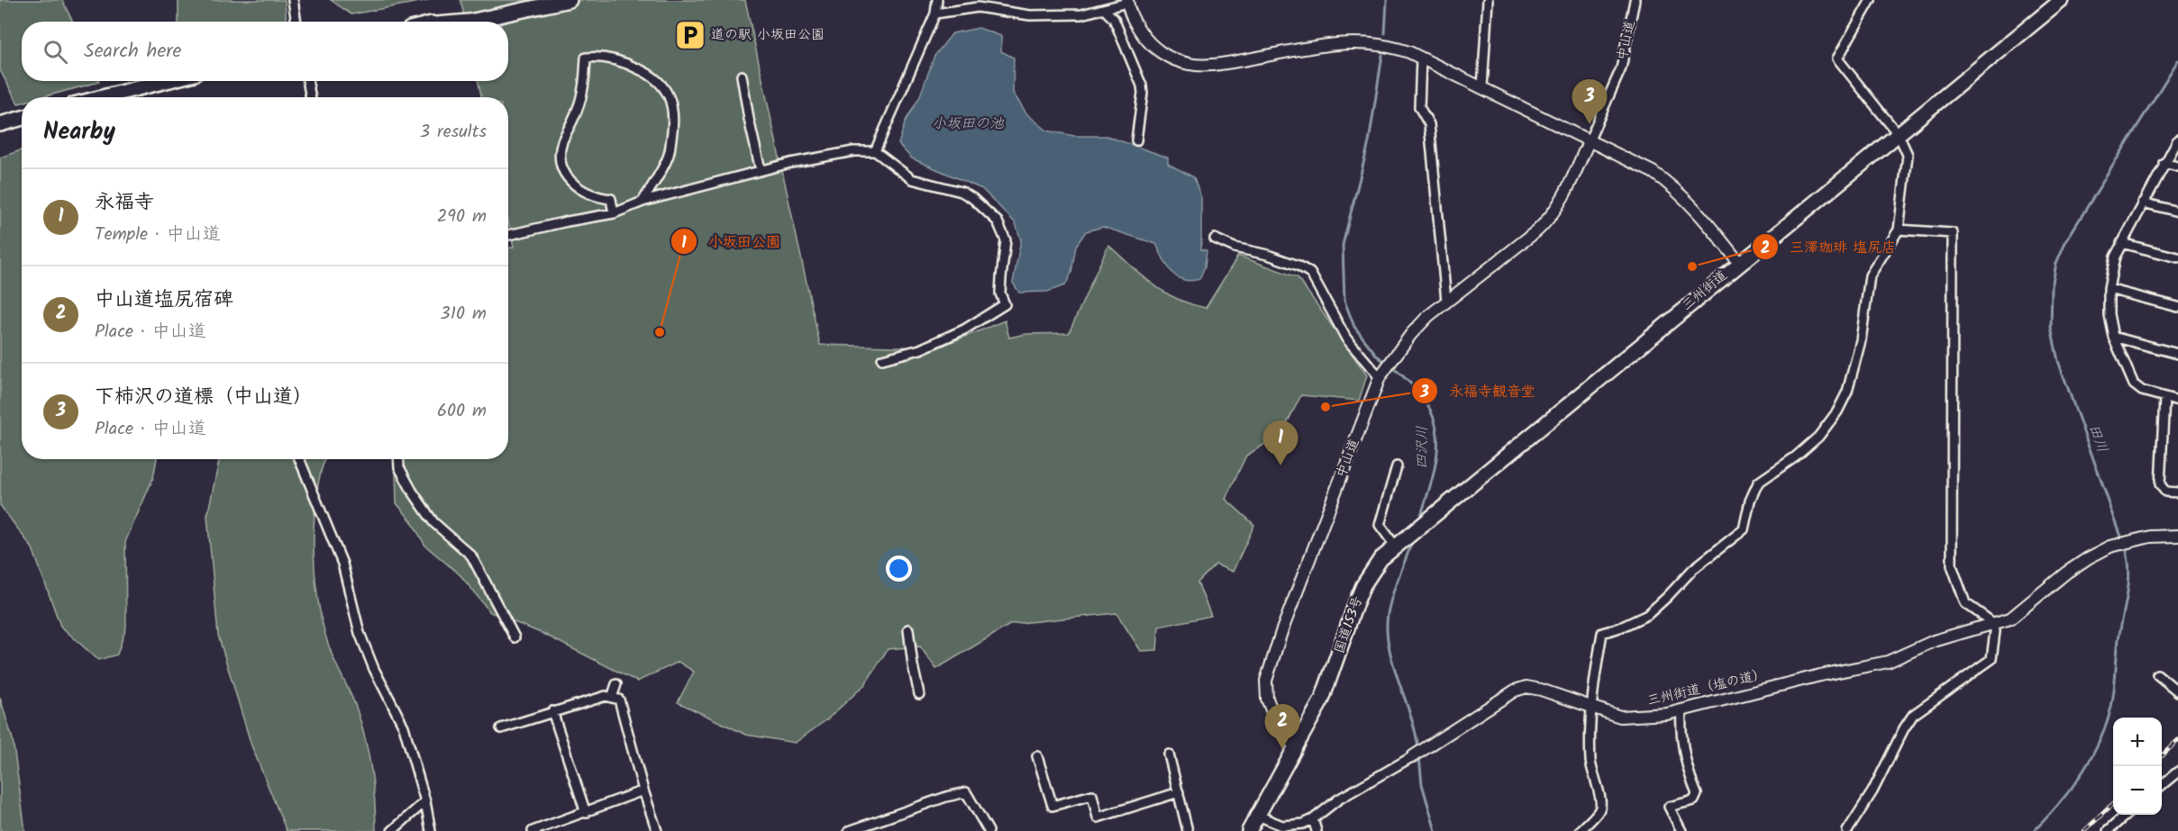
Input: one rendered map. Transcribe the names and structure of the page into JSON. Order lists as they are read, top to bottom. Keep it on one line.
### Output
{"streets":{"highway":["三州街道","国道153号"],"street":["中山道","三州街道（塩の道）"]},"crossings":[["中山道","国道153号"],["三州街道","国道153号"]],"water":["小坂田の池","田川","四沢川"],"places":{"parking":["道の駅 小坂田公園"],"other":["三澤珈琲 塩尻店","小坂田公園","永福寺観音堂"]},"page":{"search":"Search here","pins":["3","1","2"],"heading":["Nearby","3 results"],"list":[{"mark":"1","name":"永福寺","note":"Temple · 中山道","value":"290 m"},{"mark":"2","name":"中山道塩尻宿碑","note":"Place · 中山道","value":"310 m"},{"mark":"3","name":"下柿沢の道標（中山道）","note":"Place · 中山道","value":"600 m"}],"map_buttons":["+","−"]}}
